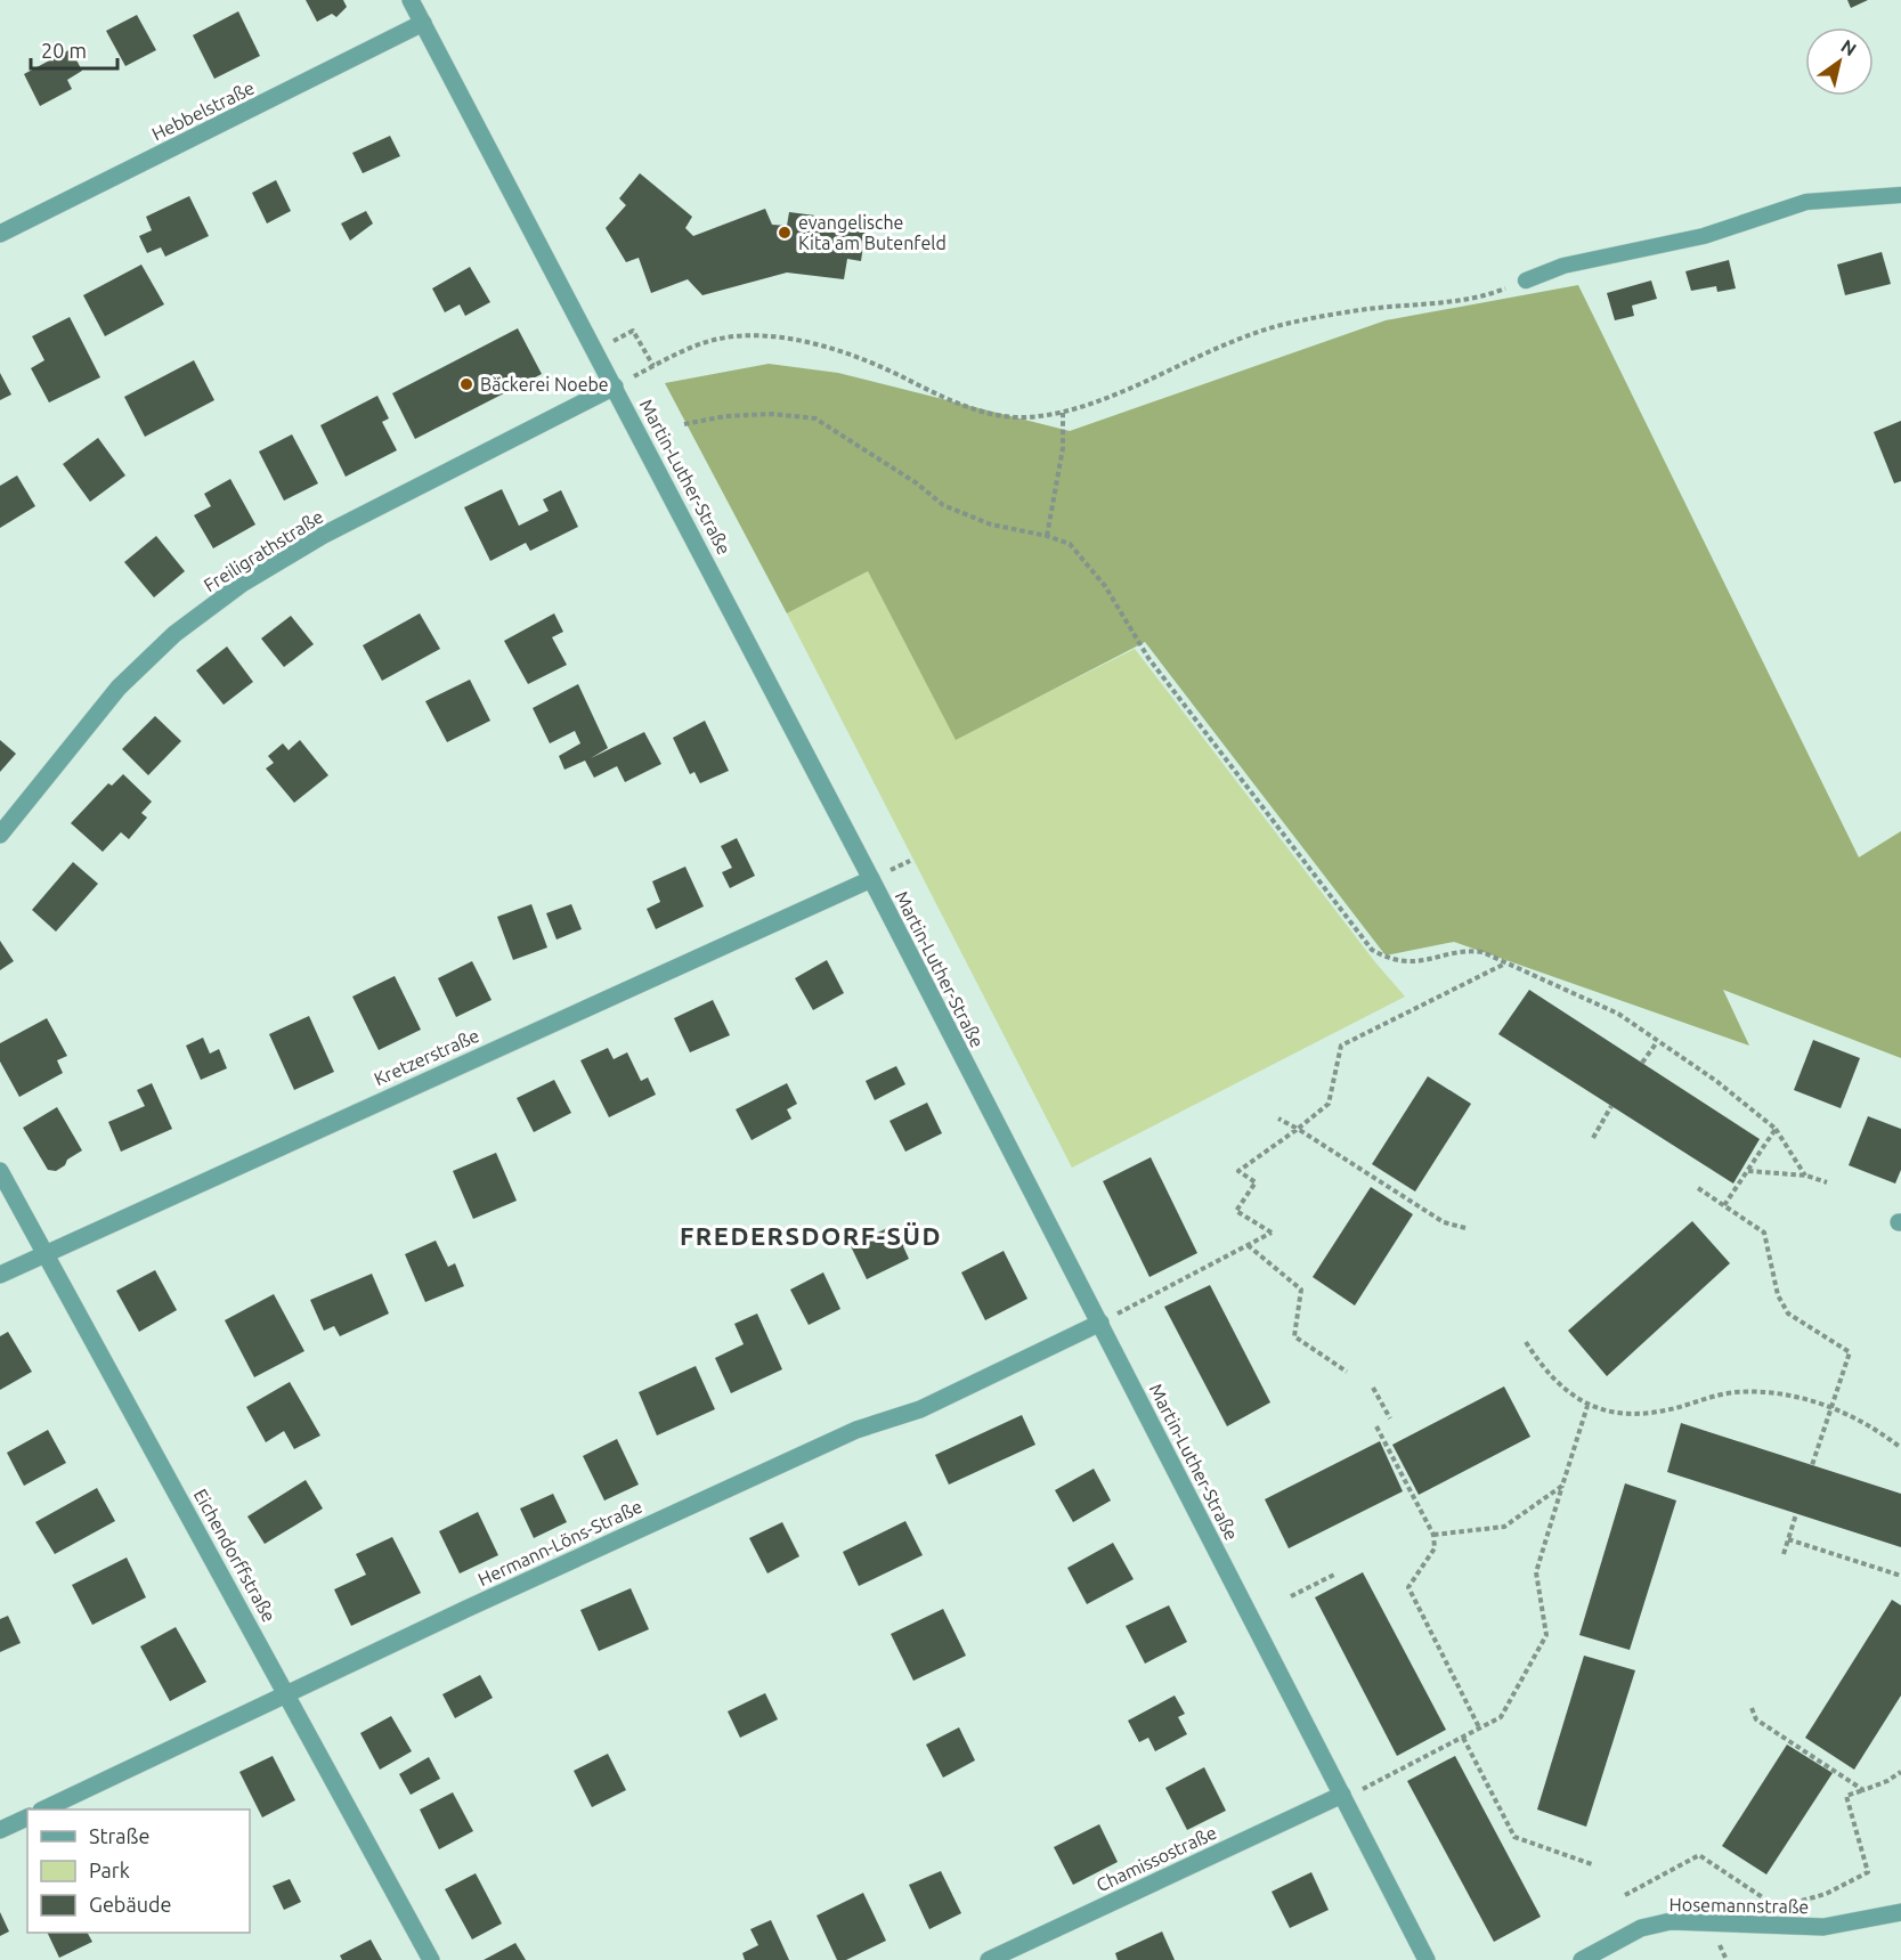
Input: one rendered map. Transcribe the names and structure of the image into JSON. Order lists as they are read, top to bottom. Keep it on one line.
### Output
{"streets":{"street":["Hebbelstraße","Martin-Luther-Straße","Freiligrathstraße","Kretzerstraße","Hermann-Löns-Straße","Eichendorffstraße","Chamissostraße","Hosemannstraße"]},"crossings":[["Hebbelstraße","Martin-Luther-Straße"],["Martin-Luther-Straße","Freiligrathstraße"],["Martin-Luther-Straße","Kretzerstraße"],["Martin-Luther-Straße","Hermann-Löns-Straße"],["Martin-Luther-Straße","Chamissostraße"],["Kretzerstraße","Eichendorffstraße"],["Hermann-Löns-Straße","Eichendorffstraße"]],"districts":["FREDERSDORF-SÜD"],"places":["evangelische Kita am Butenfeld","Bäckerei Noebe"],"legend":["Straße","Park","Gebäude"],"scale_bar":"20 m","north":"top right"}
